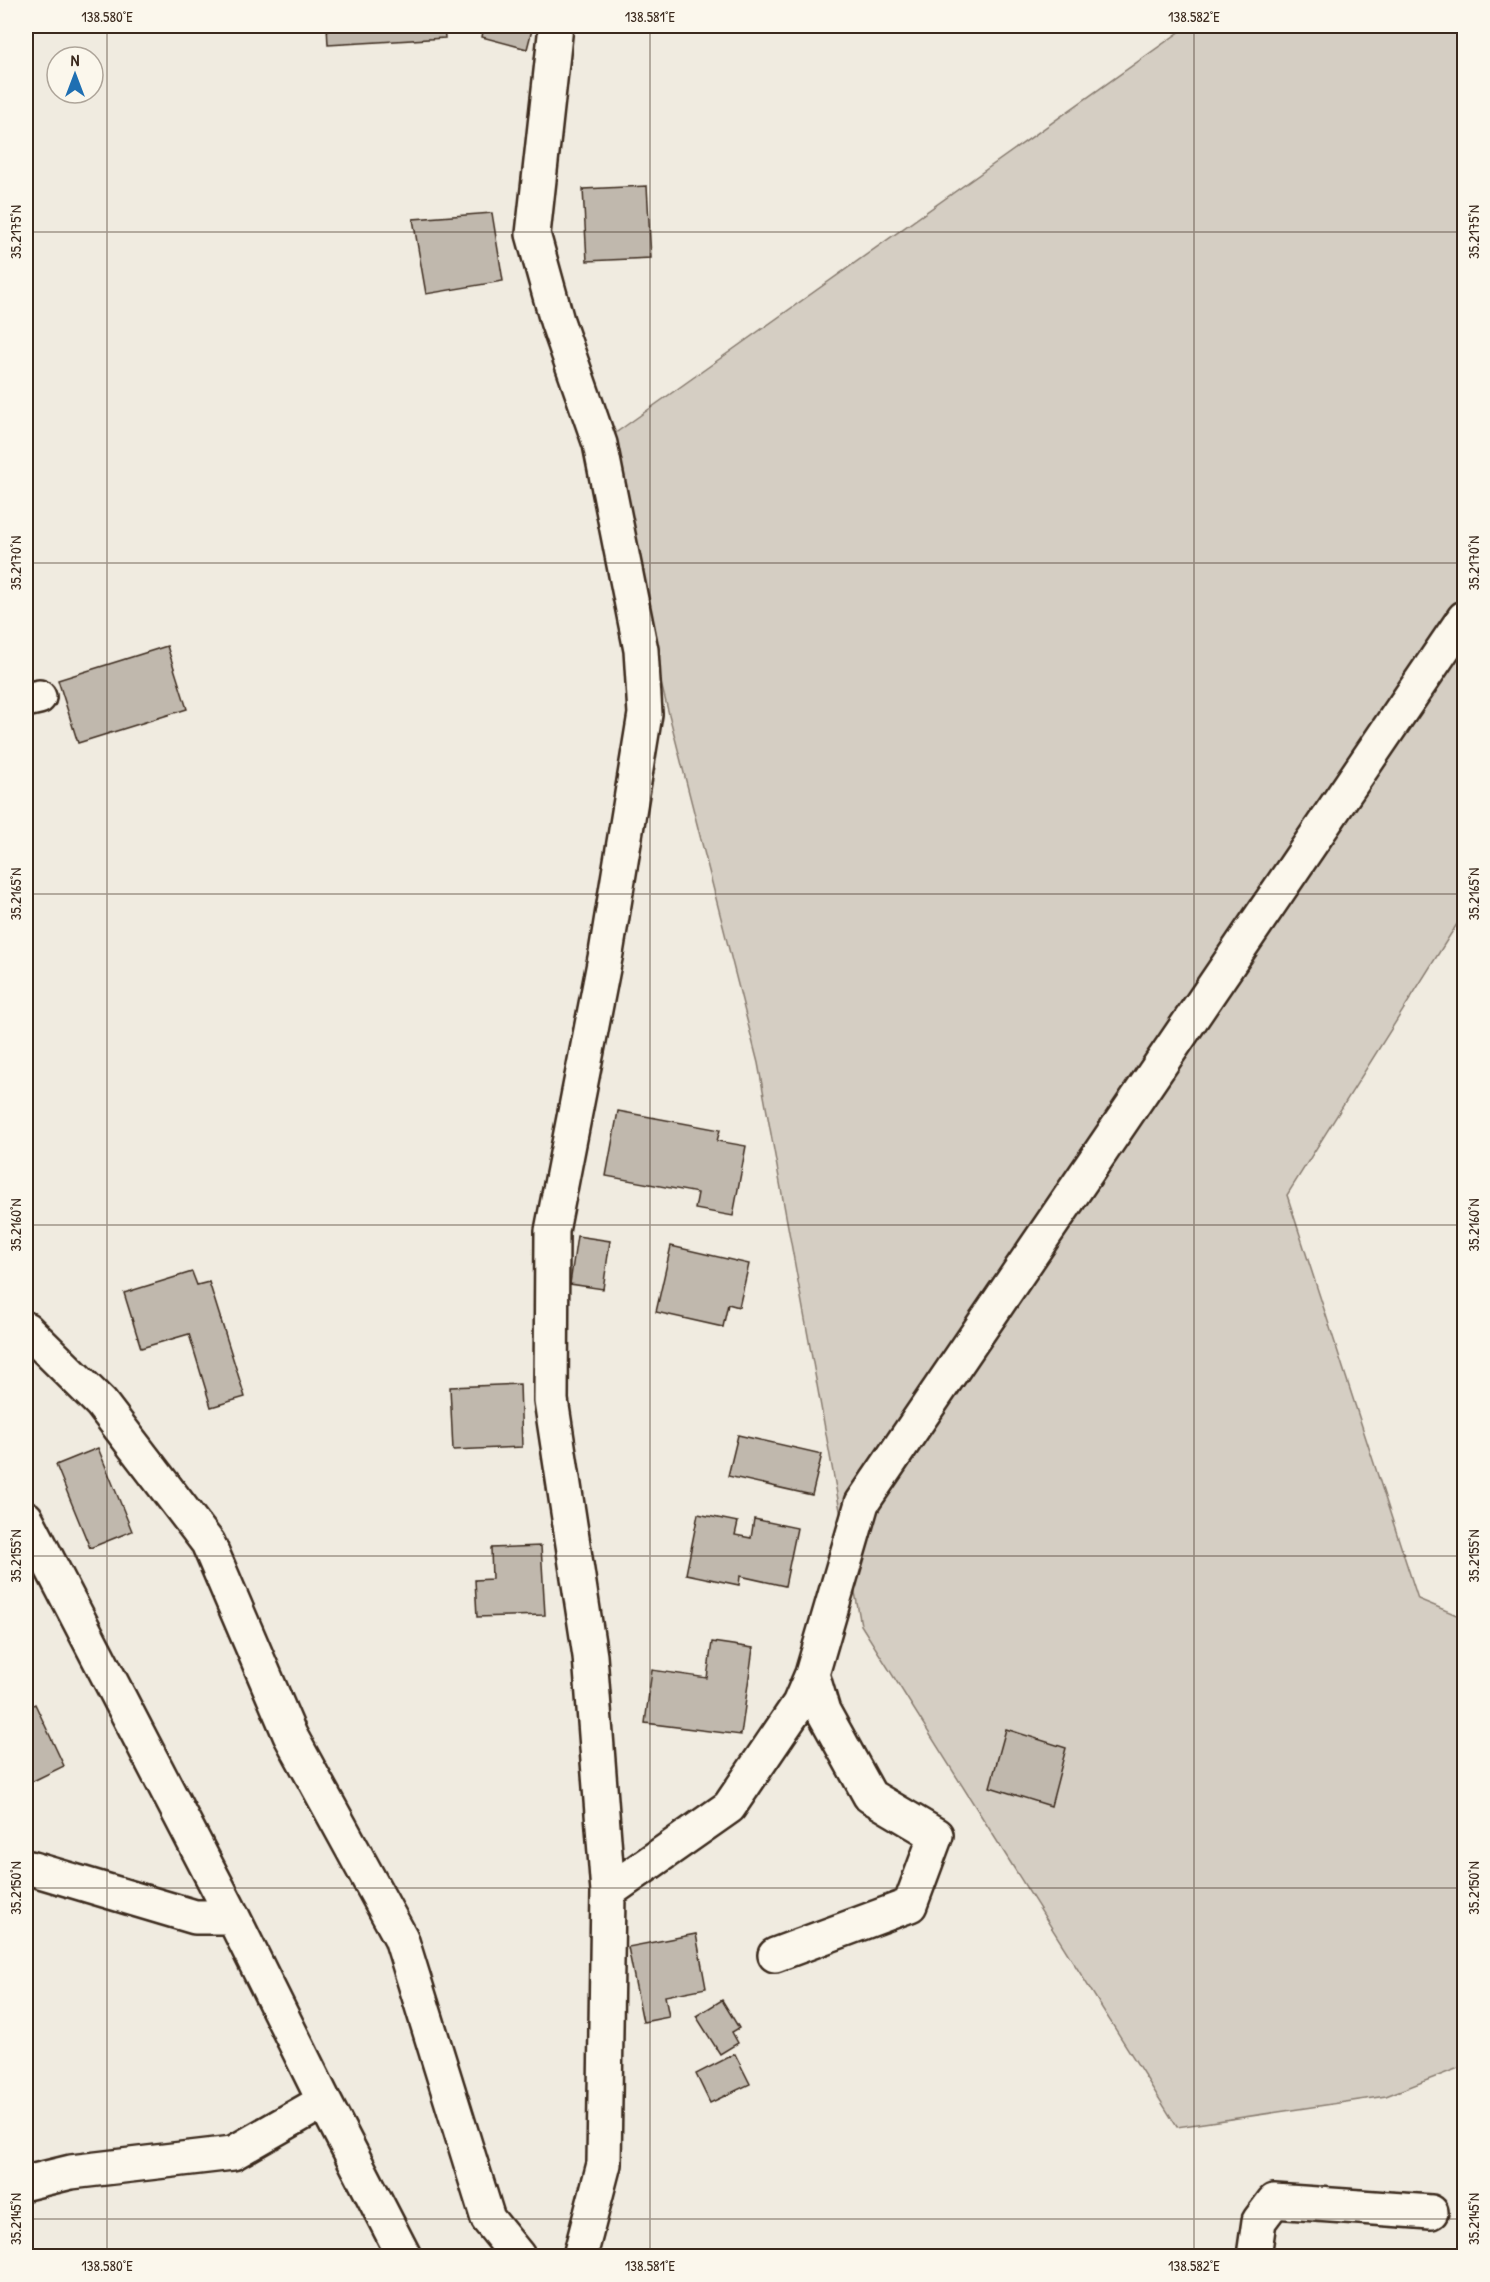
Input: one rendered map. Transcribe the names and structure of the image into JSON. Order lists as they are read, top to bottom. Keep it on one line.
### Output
{"north":"top","coordinates":["138.580°E","138.581°E","138.582°E","35.2175°N","35.2170°N","35.2165°N","35.2160°N","35.2155°N","35.2150°N","35.2145°N"]}
